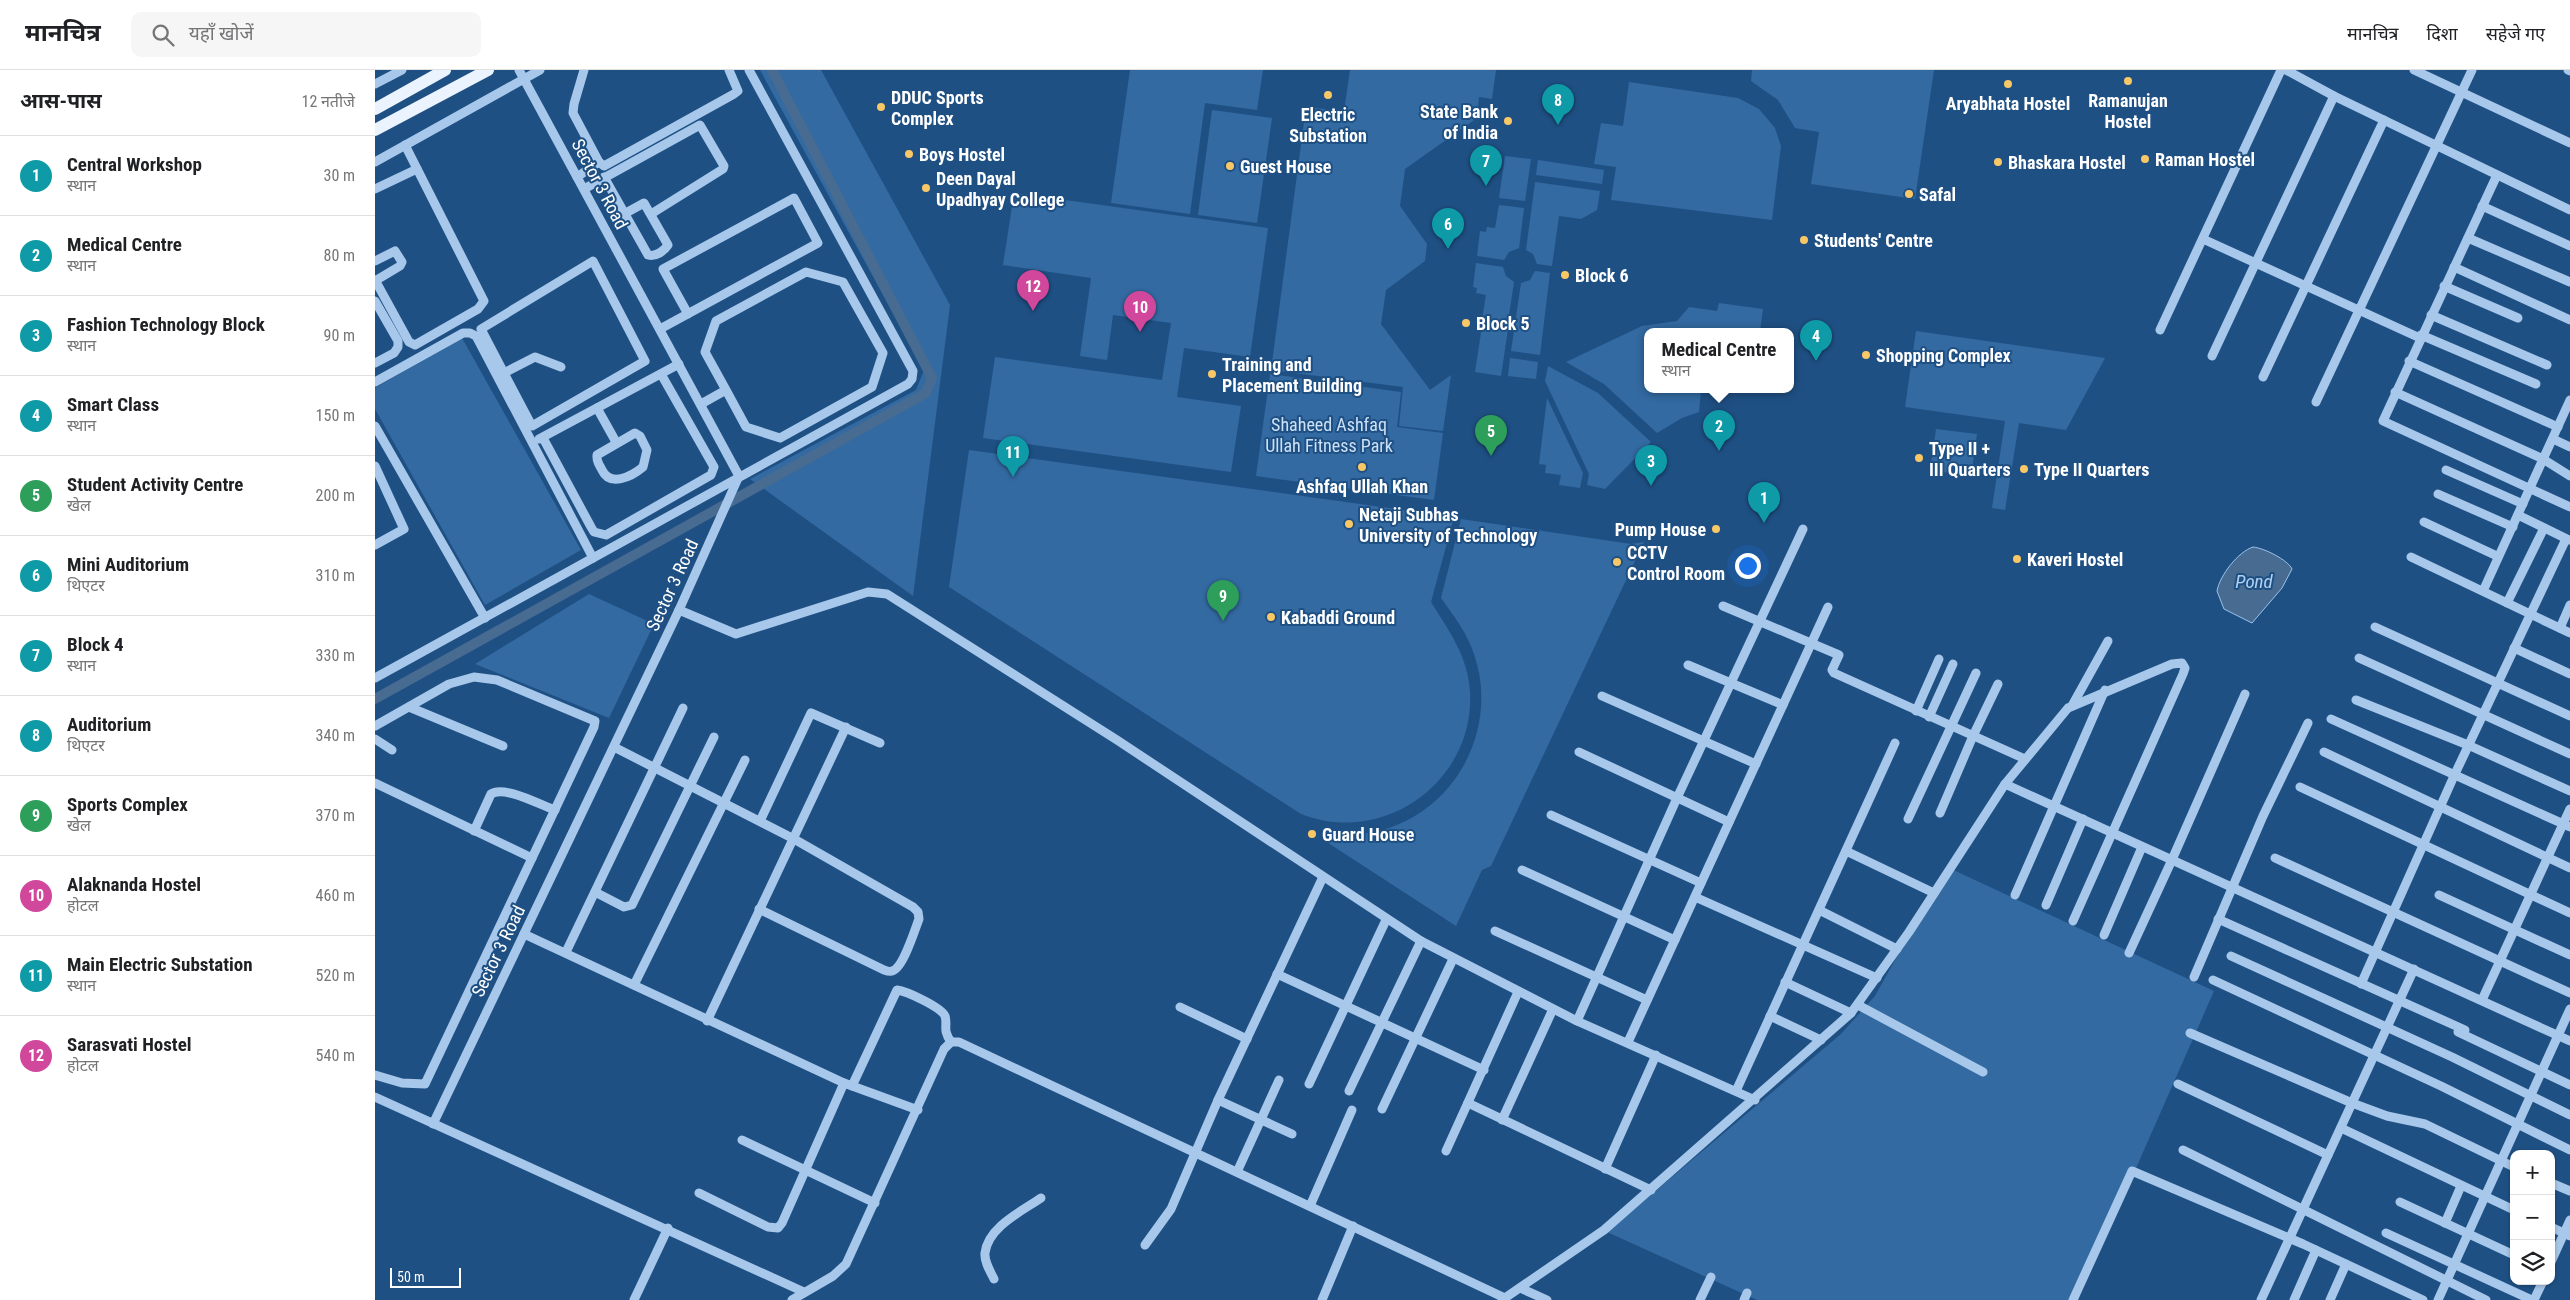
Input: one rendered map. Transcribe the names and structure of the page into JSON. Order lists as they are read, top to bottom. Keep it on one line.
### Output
{"streets":{"street":["Sector 3 Road"]},"water":["Pond"],"parks":["Shaheed Ashfaq Ullah Fitness Park"],"places":["Ramanujan Hostel","Aryabhata Hostel","Electric Substation","DDUC Sports Complex","State Bank of India","Boys Hostel","Raman Hostel","Bhaskara Hostel","Guest House","Deen Dayal Upadhyay College","Safal","Students' Centre","Block 6","Block 5","Shopping Complex","Training and Placement Building","Type II + III Quarters","Ashfaq Ullah Khan","Type II Quarters","Netaji Subhas University of Technology","Pump House","Kaveri Hostel","CCTV Control Room","Kabaddi Ground","Guard House"],"scale_bar":"50 m","page":{"header":"मानचित्र","search":"यहाँ खोजें","nav":["मानचित्र","दिशा","सहेजे गए"],"heading":["आस-पास","12 नतीजे"],"pins":["8","7","6","12","10","4","2","5","11","3","1","9"],"list":[{"mark":"1","name":"Central Workshop","note":"स्थान","value":"30 m"},{"mark":"2","name":"Medical Centre","note":"स्थान","value":"80 m"},{"mark":"3","name":"Fashion Technology Block","note":"स्थान","value":"90 m"},{"mark":"4","name":"Smart Class","note":"स्थान","value":"150 m"},{"mark":"5","name":"Student Activity Centre","note":"खेल","value":"200 m"},{"mark":"6","name":"Mini Auditorium","note":"थिएटर","value":"310 m"},{"mark":"7","name":"Block 4","note":"स्थान","value":"330 m"},{"mark":"8","name":"Auditorium","note":"थिएटर","value":"340 m"},{"mark":"9","name":"Sports Complex","note":"खेल","value":"370 m"},{"mark":"10","name":"Alaknanda Hostel","note":"होटल","value":"460 m"},{"mark":"11","name":"Main Electric Substation","note":"स्थान","value":"520 m"},{"mark":"12","name":"Sarasvati Hostel","note":"होटल","value":"540 m"}],"popup":["Medical Centre","स्थान"],"map_buttons":["+","−"],"scale":"50 m"}}
